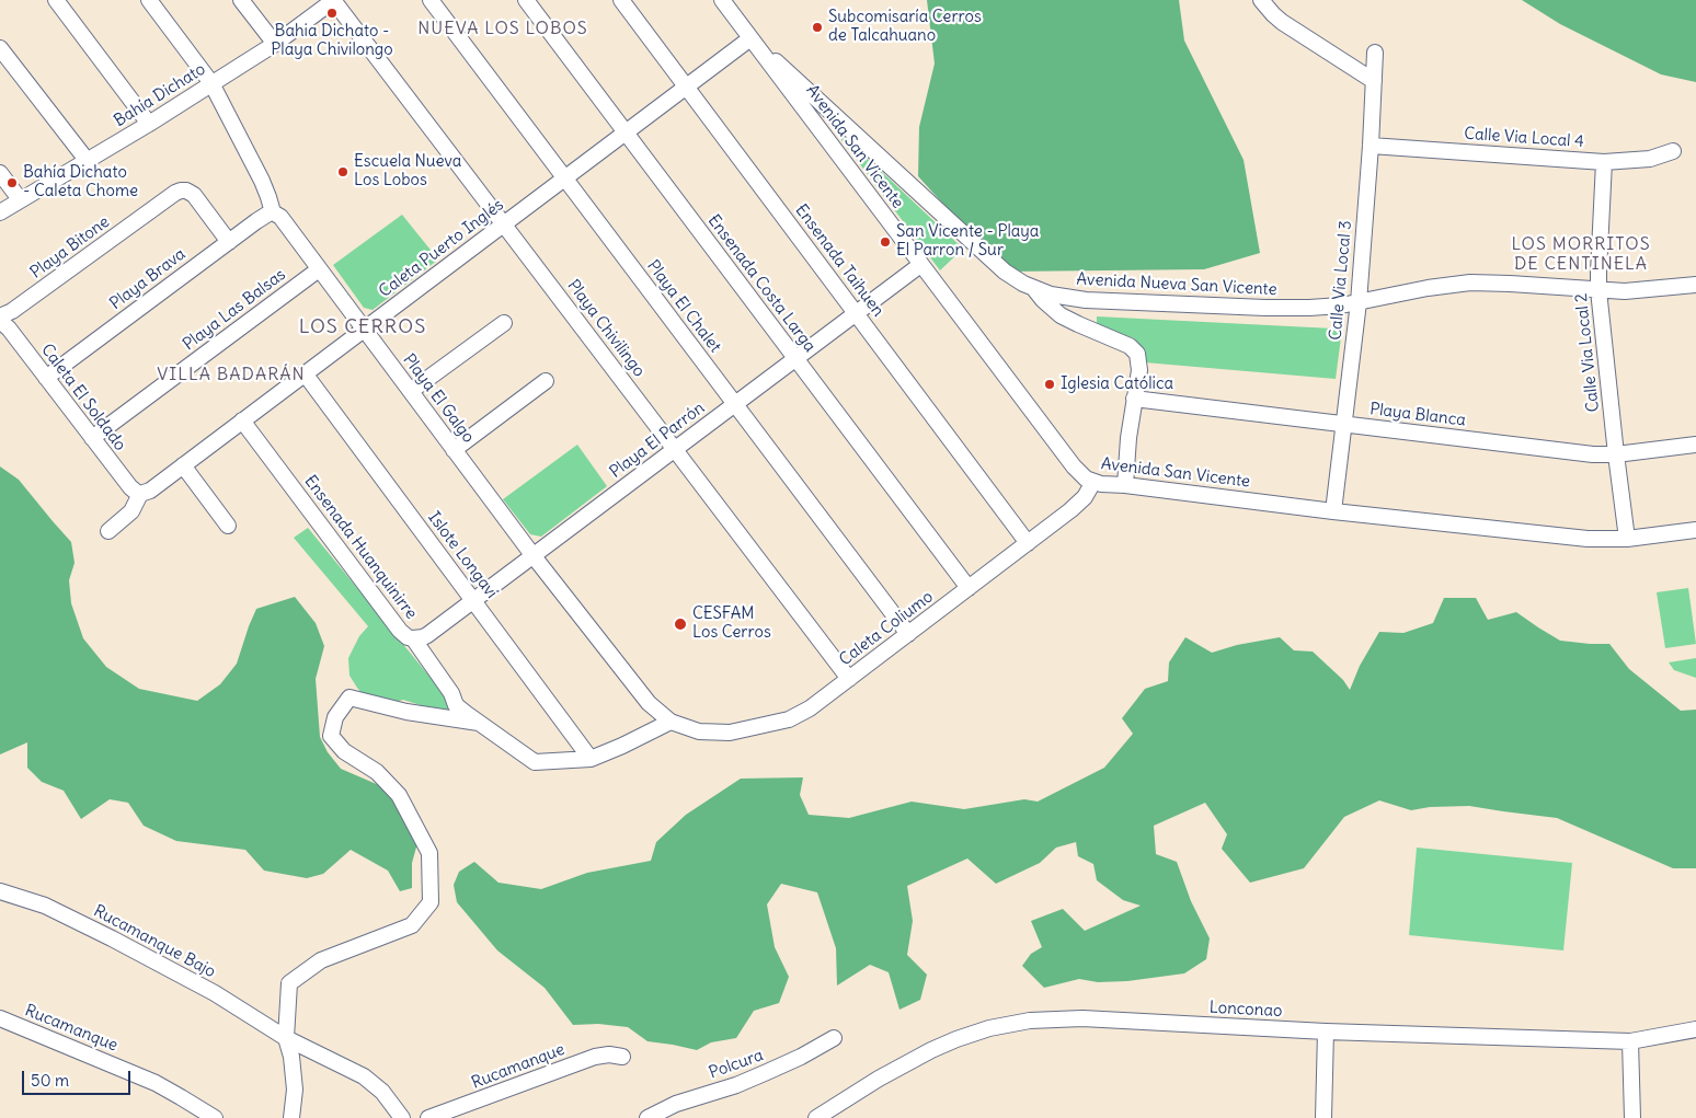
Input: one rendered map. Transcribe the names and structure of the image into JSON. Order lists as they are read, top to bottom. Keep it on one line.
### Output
{"streets":{"street":["Bahía Dichato","Calle Via Local 4","Avenida San Vicente","Playa Bitone","Caleta Puerto Inglés","Ensenada Taihuen","Playa Brava","Calle Via Local 3","Ensenada Costa Larga","Avenida Nueva San Vicente","Playa El Chalet","Playa Las Balsas","Playa Chivilingo","Calle Via Local 2","Caleta El Soldado","Playa El Galgo","Playa Blanca","Playa El Parrón","Ensenada Huanquinirre","Islote Longaví","Caleta Coliumo","Rucamanque Bajo","Lonconao","Rucamanque","Polcura"]},"crossings":[["Bahía Dichato","Playa Chivilingo"],["Bahía Dichato","Playa El Galgo"],["Calle Via Local 4","Calle Via Local 3"],["Calle Via Local 4","Calle Via Local 2"],["Avenida San Vicente","Caleta Puerto Inglés"],["Avenida San Vicente","Calle Via Local 3"],["Avenida San Vicente","Avenida Nueva San Vicente"],["Avenida San Vicente","Calle Via Local 2"],["Avenida San Vicente","Playa El Parrón"],["Avenida San Vicente","Caleta Coliumo"],["Playa Bitone","Playa Brava"],["Playa Bitone","Caleta El Soldado"],["Caleta Puerto Inglés","Ensenada Taihuen"],["Caleta Puerto Inglés","Ensenada Costa Larga"],["Caleta Puerto Inglés","Avenida Nueva San Vicente"],["Caleta Puerto Inglés","Playa El Chalet"],["Caleta Puerto Inglés","Playa Chivilingo"],["Caleta Puerto Inglés","Caleta El Soldado"],["Caleta Puerto Inglés","Playa El Galgo"],["Caleta Puerto Inglés","Ensenada Huanquinirre"],["Caleta Puerto Inglés","Islote Longaví"],["Ensenada Taihuen","Playa El Parrón"],["Ensenada Taihuen","Caleta Coliumo"],["Playa Brava","Caleta El Soldado"],["Playa Brava","Playa El Galgo"],["Calle Via Local 3","Avenida Nueva San Vicente"],["Calle Via Local 3","Playa Blanca"],["Ensenada Costa Larga","Playa El Parrón"],["Ensenada Costa Larga","Caleta Coliumo"],["Avenida Nueva San Vicente","Calle Via Local 2"],["Playa El Chalet","Playa El Parrón"],["Playa El Chalet","Caleta Coliumo"],["Playa Las Balsas","Caleta El Soldado"],["Playa Las Balsas","Playa El Galgo"],["Playa Chivilingo","Playa El Parrón"],["Playa Chivilingo","Caleta Coliumo"],["Calle Via Local 2","Playa Blanca"],["Playa El Galgo","Playa El Parrón"],["Playa El Galgo","Caleta Coliumo"],["Playa El Parrón","Ensenada Huanquinirre"],["Playa El Parrón","Islote Longaví"],["Ensenada Huanquinirre","Islote Longaví"]],"districts":["NUEVA LOS LOBOS","LOS MORRITOS DE CENTINELA","LOS CERROS","VILLA BADARÁN"],"places":["Bahia Dichato - Playa Chivilongo","Subcomisaría Cerros de Talcahuano","Escuela Nueva Los Lobos","Bahía Dichato - Caleta Chome","San Vicente - Playa El Parron / Sur","Iglesia Católica","CESFAM Los Cerros"],"scale_bar":"50 m"}
